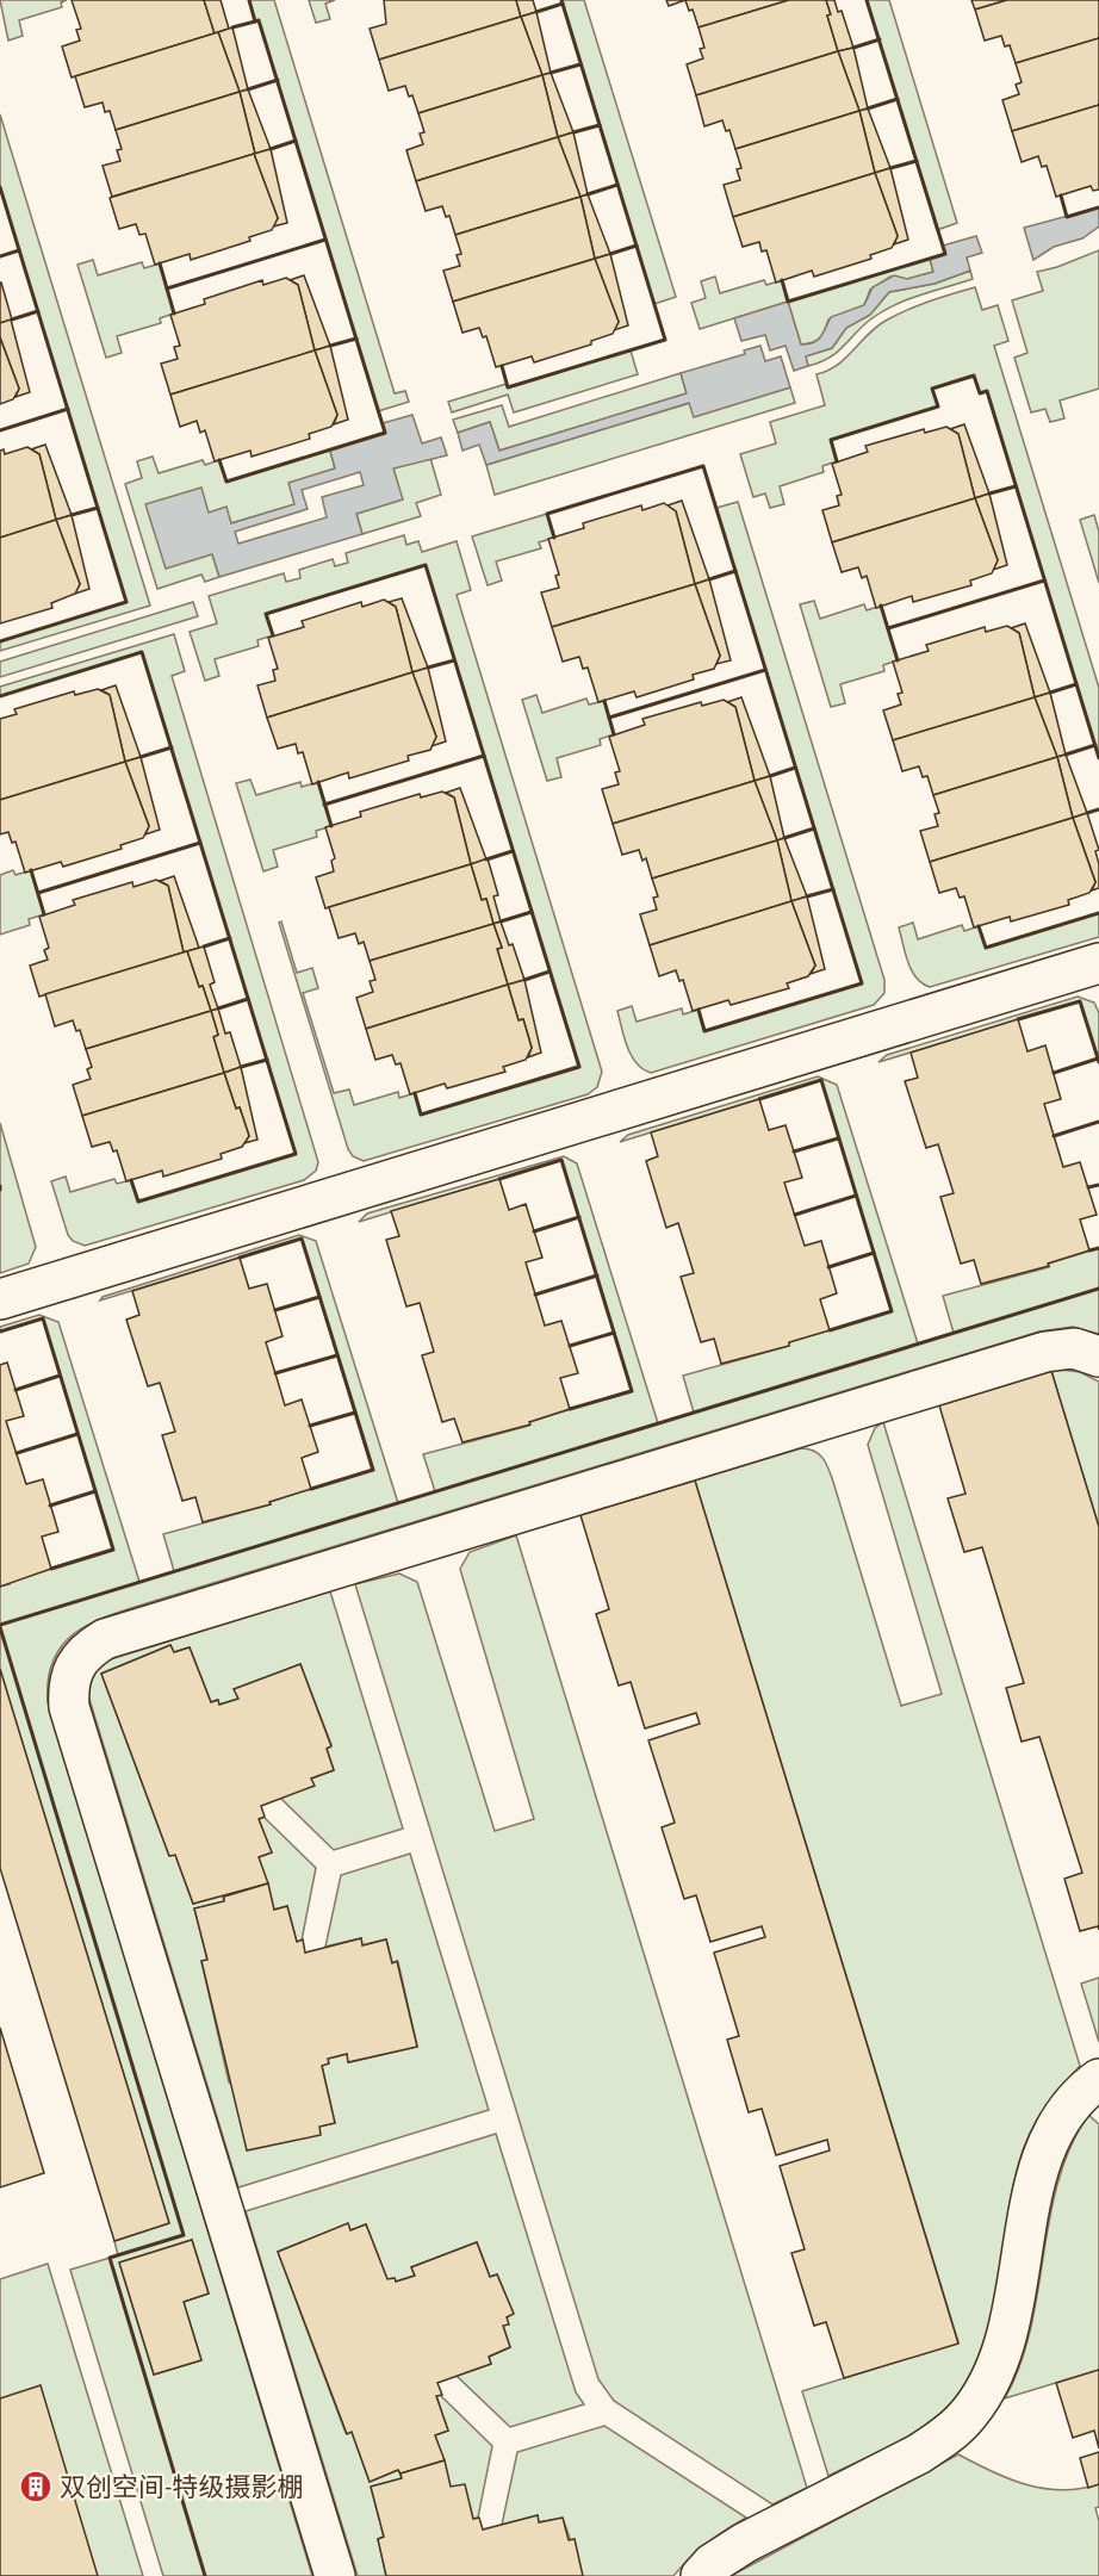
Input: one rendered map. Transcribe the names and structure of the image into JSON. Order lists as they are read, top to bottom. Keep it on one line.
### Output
{"places":{"building":["双创空间-特级摄影棚"]}}
